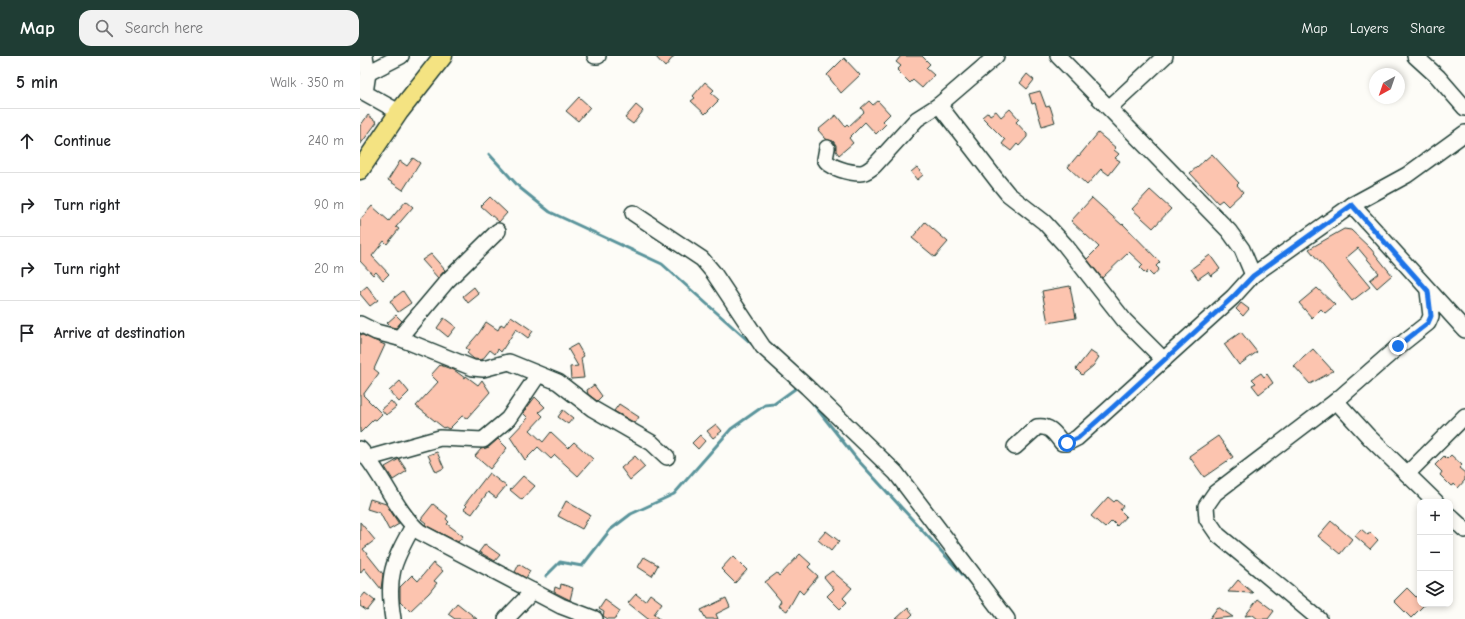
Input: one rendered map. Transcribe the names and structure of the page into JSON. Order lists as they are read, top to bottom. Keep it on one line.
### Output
{"north":"bottom left","page":{"header":"Map","search":"Search here","nav":["Map","Layers","Share"],"heading":["5 min","Walk · 350 m"],"list":[["Continue","240 m"],["Turn right","90 m"],["Turn right","20 m"],"Arrive at destination"],"map_buttons":["+","−"]}}
